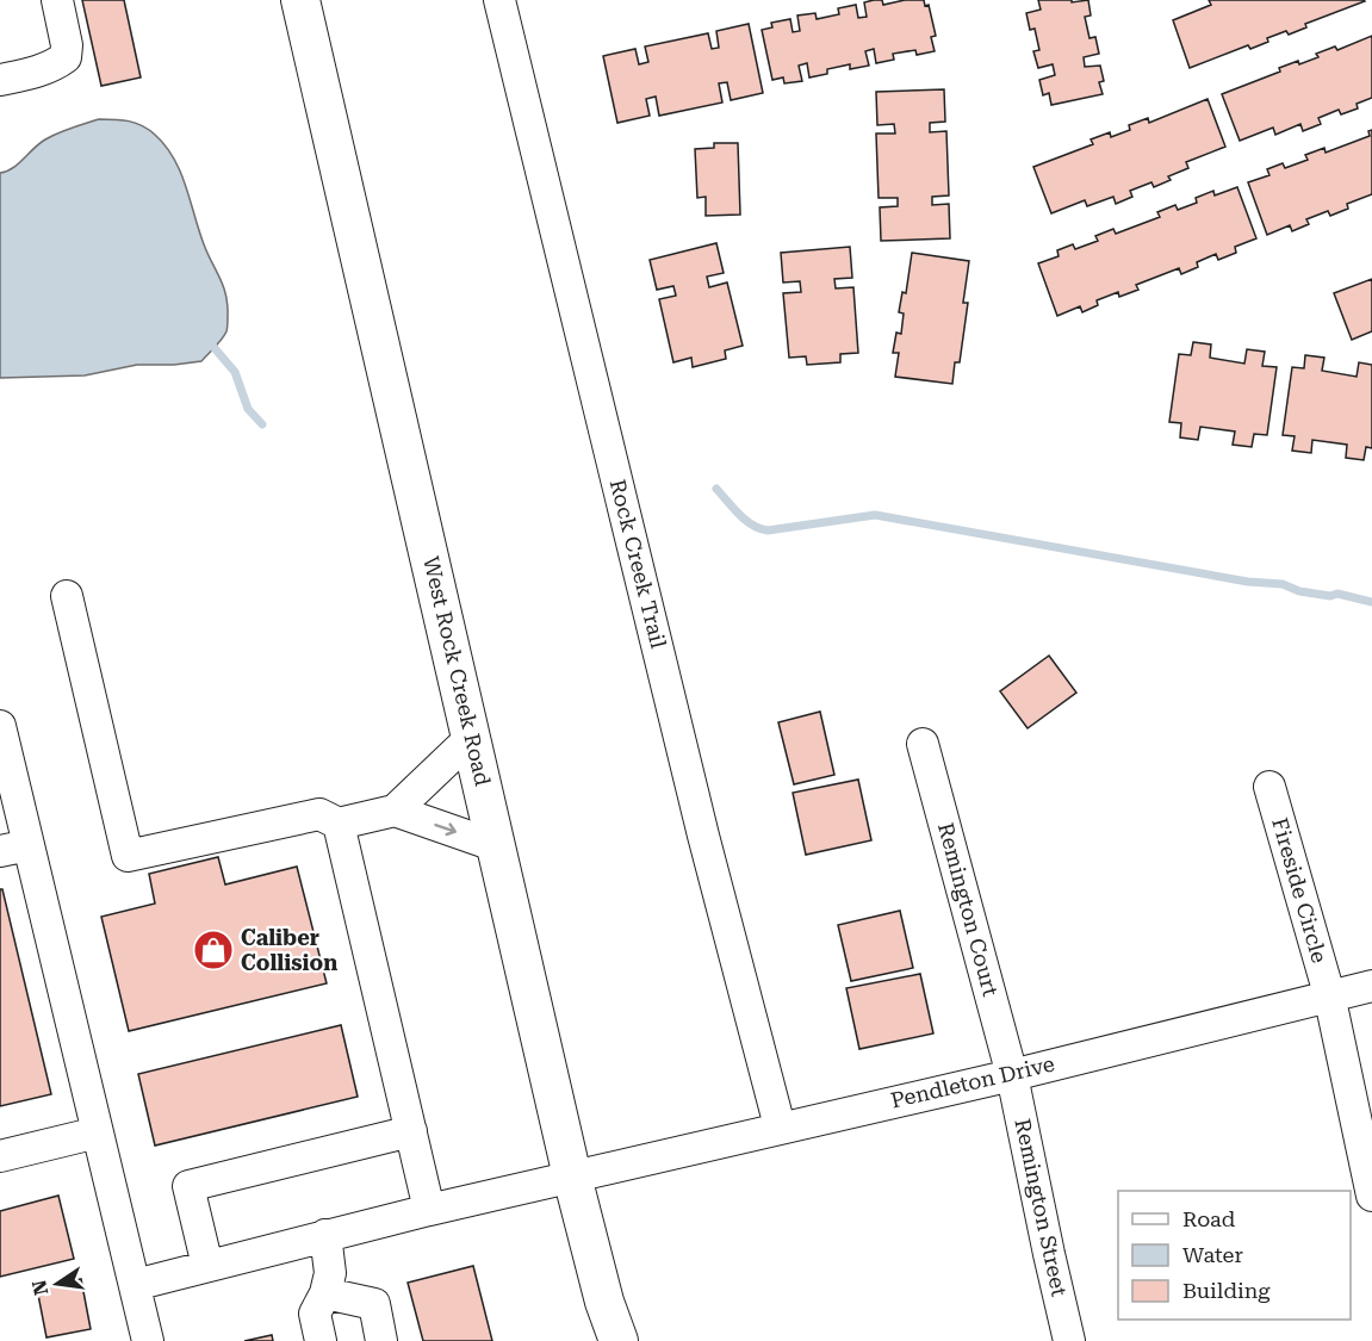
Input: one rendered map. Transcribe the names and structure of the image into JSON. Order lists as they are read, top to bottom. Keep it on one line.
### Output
{"streets":{"main road":["West Rock Creek Road"],"street":["Rock Creek Trail","Fireside Circle","Remington Court","Pendleton Drive","Remington Street"]},"crossings":[["Rock Creek Trail","Pendleton Drive"],["West Rock Creek Road","Pendleton Drive"],["Fireside Circle","Pendleton Drive"],["Remington Court","Pendleton Drive"],["Remington Court","Remington Street"],["Pendleton Drive","Remington Street"]],"places":{"shop":["Caliber Collision"]},"legend":["Road","Water","Building"],"north":"left"}
